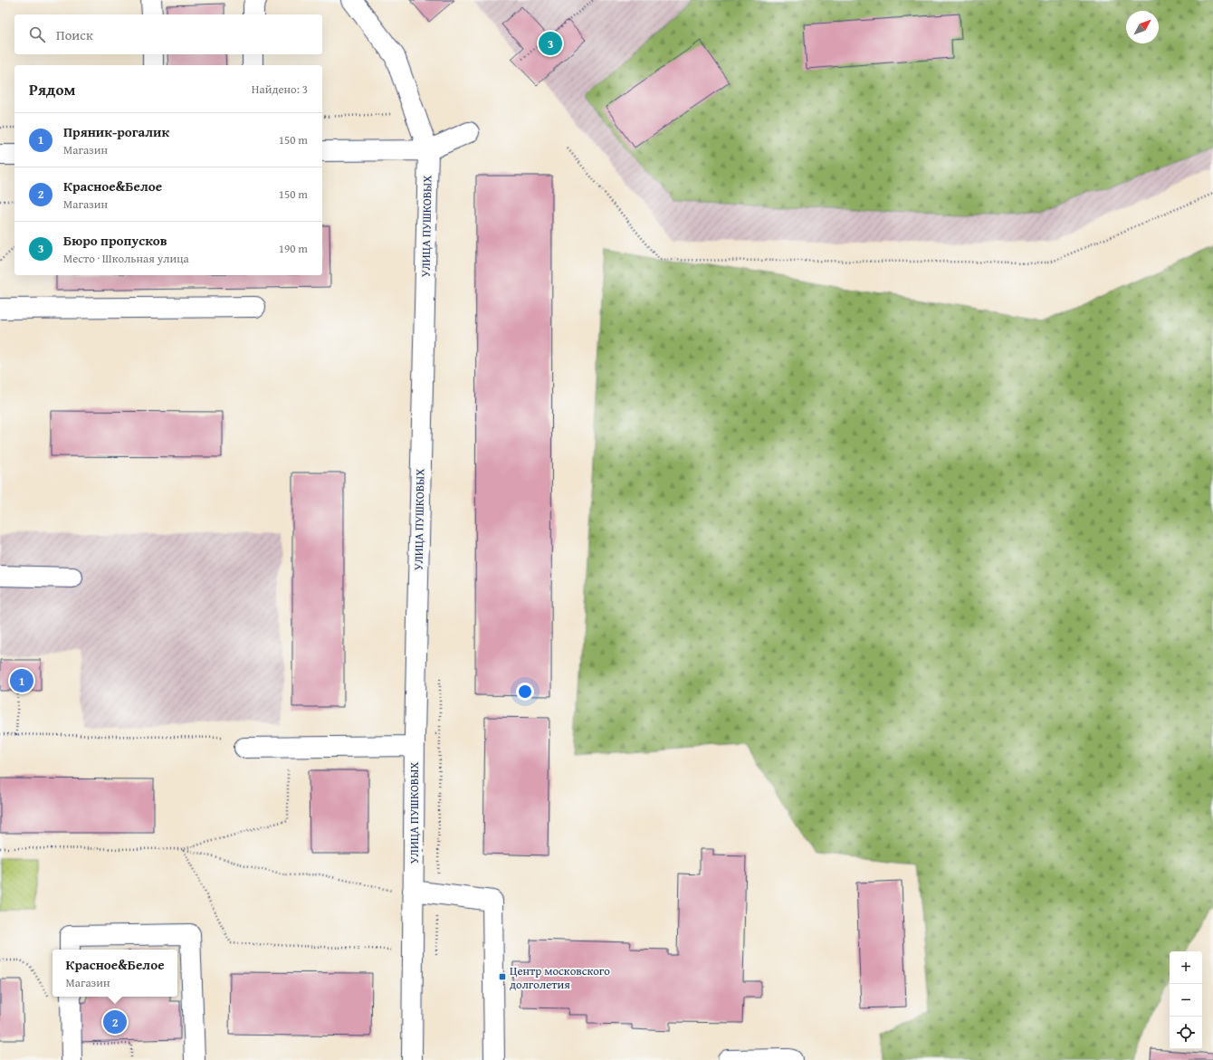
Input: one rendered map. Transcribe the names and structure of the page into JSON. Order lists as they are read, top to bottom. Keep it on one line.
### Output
{"streets":{"street":["УЛИЦА ПУШКОВЫХ"]},"places":{"transit":["Центр московского долголетия"]},"north":"top right","page":{"search":"Поиск","pins":["3","1","2"],"heading":["Рядом","Найдено: 3"],"list":[{"mark":"1","name":"Пряник-рогалик","note":"Магазин","value":"150 m"},{"mark":"2","name":"Красное&Белое","note":"Магазин","value":"150 m"},{"mark":"3","name":"Бюро пропусков","note":"Место · Школьная улица","value":"190 m"}],"popup":["Красное&Белое","Магазин"],"map_buttons":["+","−"]}}
